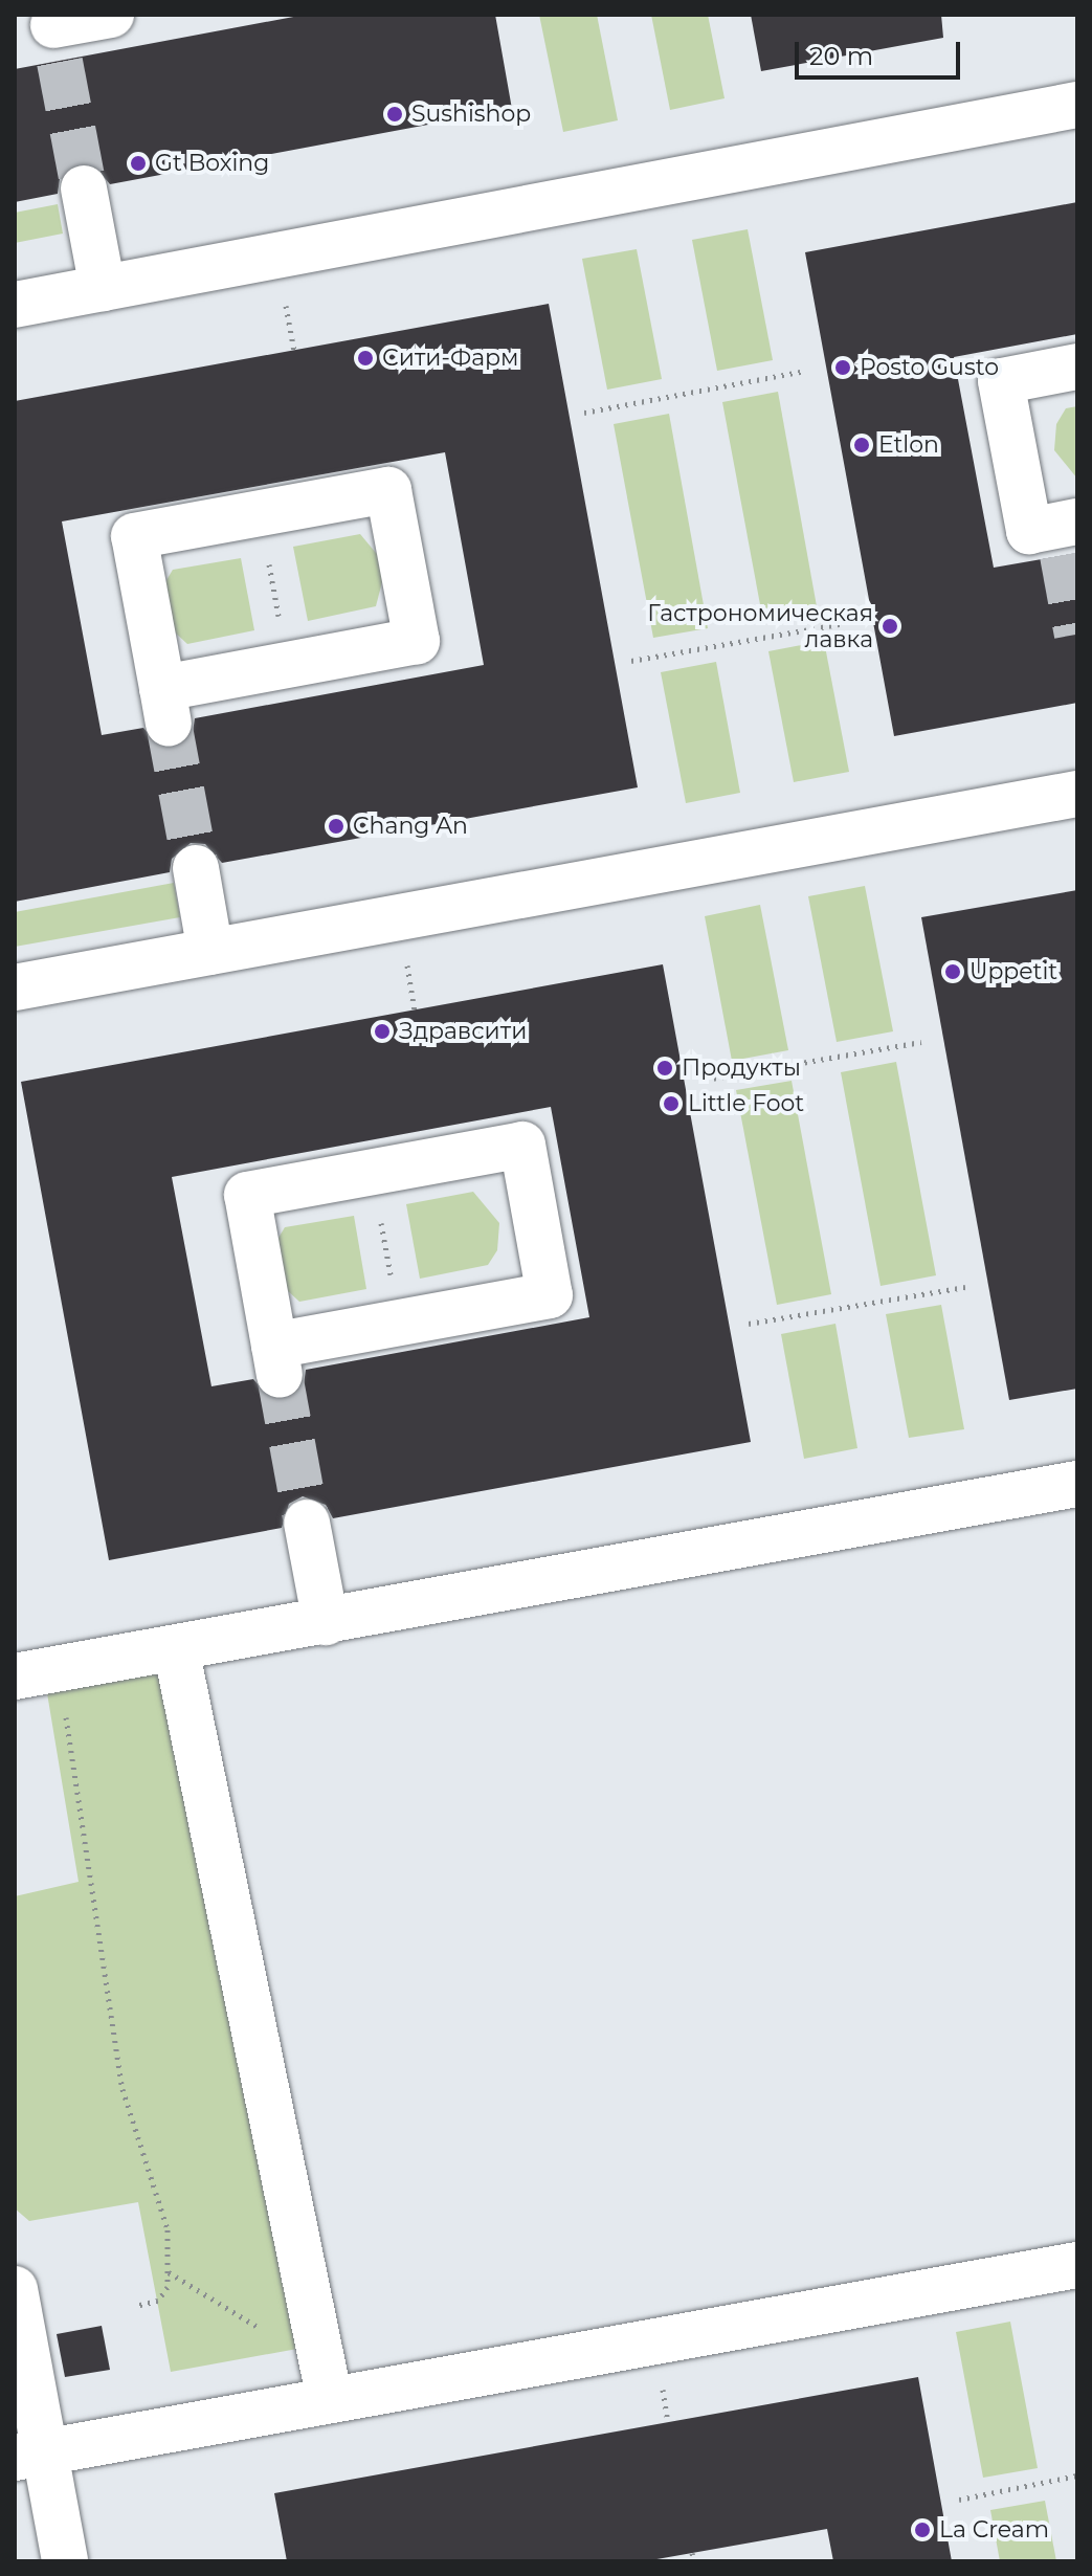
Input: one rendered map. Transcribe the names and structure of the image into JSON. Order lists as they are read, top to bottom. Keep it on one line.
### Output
{"places":["Sushishop","Gt Boxing","Сити-Фарм","Posto Gusto","Etlon","Гастрономическая лавка","Chang An","Uppetit","Здравсити","Продукты","Little Foot","La Cream"],"scale_bar":"20 m"}
